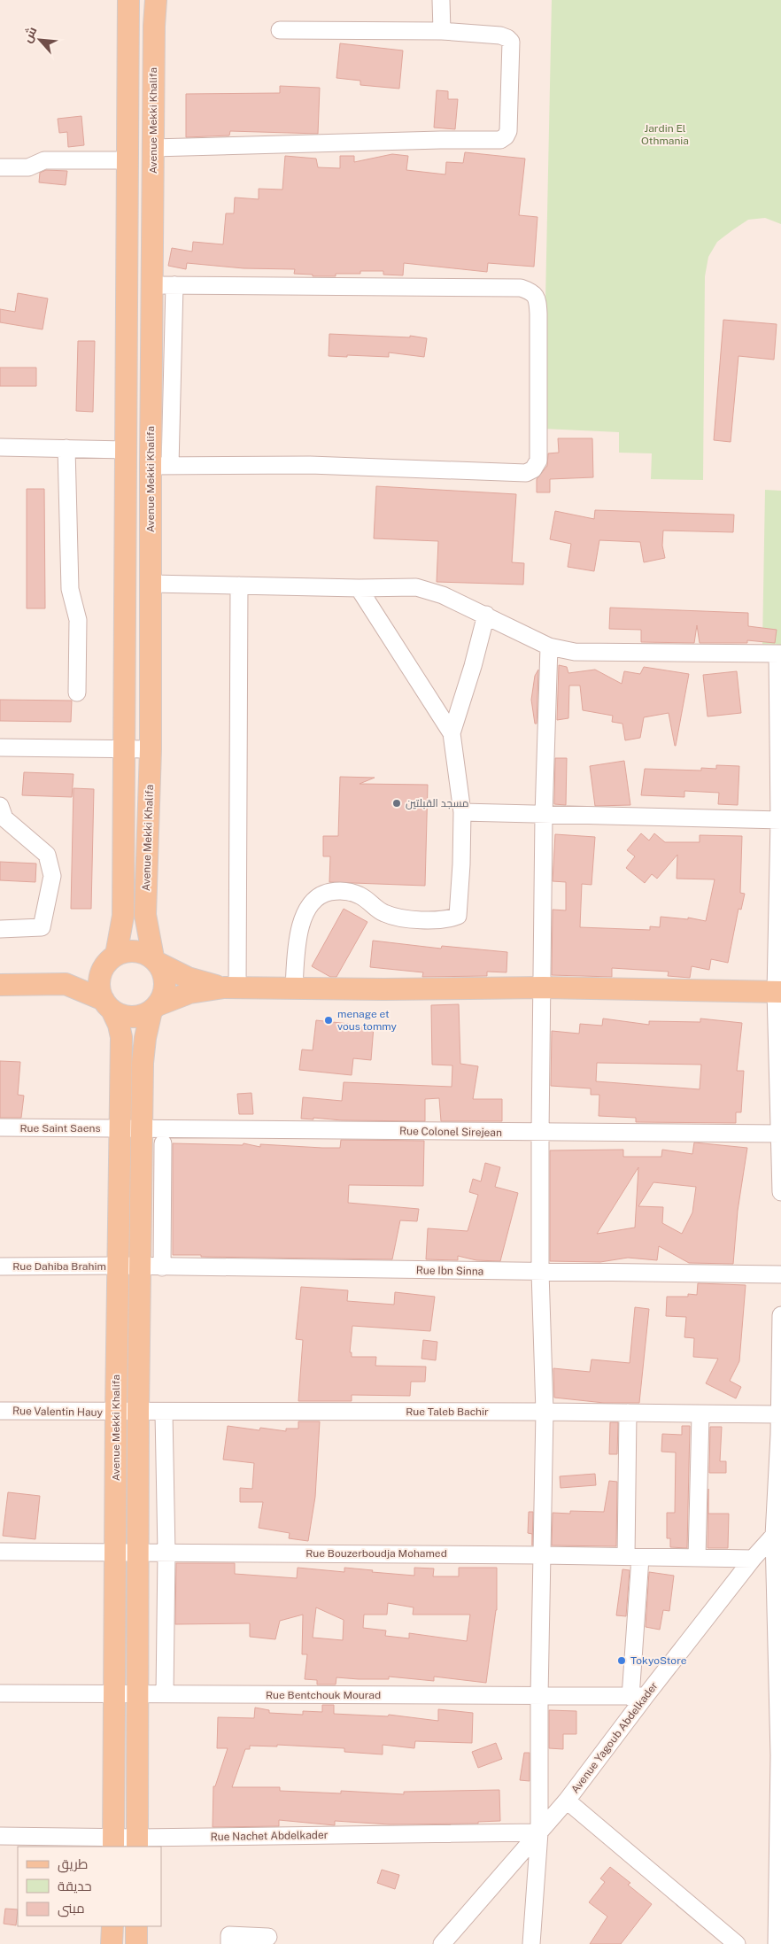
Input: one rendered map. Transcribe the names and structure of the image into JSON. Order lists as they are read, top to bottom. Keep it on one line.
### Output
{"streets":{"main road":["Avenue Mekki Khalifa"],"street":["Rue Saint Saens","Rue Colonel Sirejean","Rue Dahiba Brahim","Rue Ibn Sinna","Rue Valentin Hauy","Rue Taleb Bachir","Rue Bouzerboudja Mohamed","Rue Bentchouk Mourad","Avenue Yagoub Abdelkader","Rue Nachet Abdelkader"]},"crossings":[["Avenue Mekki Khalifa","Rue Saint Saens"],["Avenue Mekki Khalifa","Rue Colonel Sirejean"],["Avenue Mekki Khalifa","Rue Dahiba Brahim"],["Avenue Mekki Khalifa","Rue Ibn Sinna"],["Avenue Mekki Khalifa","Rue Valentin Hauy"],["Avenue Mekki Khalifa","Rue Taleb Bachir"],["Avenue Mekki Khalifa","Rue Bouzerboudja Mohamed"],["Avenue Mekki Khalifa","Rue Bentchouk Mourad"],["Avenue Mekki Khalifa","Rue Nachet Abdelkader"],["Rue Saint Saens","Rue Colonel Sirejean"],["Rue Dahiba Brahim","Rue Ibn Sinna"],["Rue Valentin Hauy","Rue Taleb Bachir"],["Rue Bouzerboudja Mohamed","Avenue Yagoub Abdelkader"],["Rue Bentchouk Mourad","Avenue Yagoub Abdelkader"],["Avenue Yagoub Abdelkader","Rue Nachet Abdelkader"]],"parks":["Jardin El Othmania"],"places":["مسجد القبلتين","menage et vous tommy","TokyoStore"],"legend":["طريق","حديقة","مبنى"],"north":"top left"}
